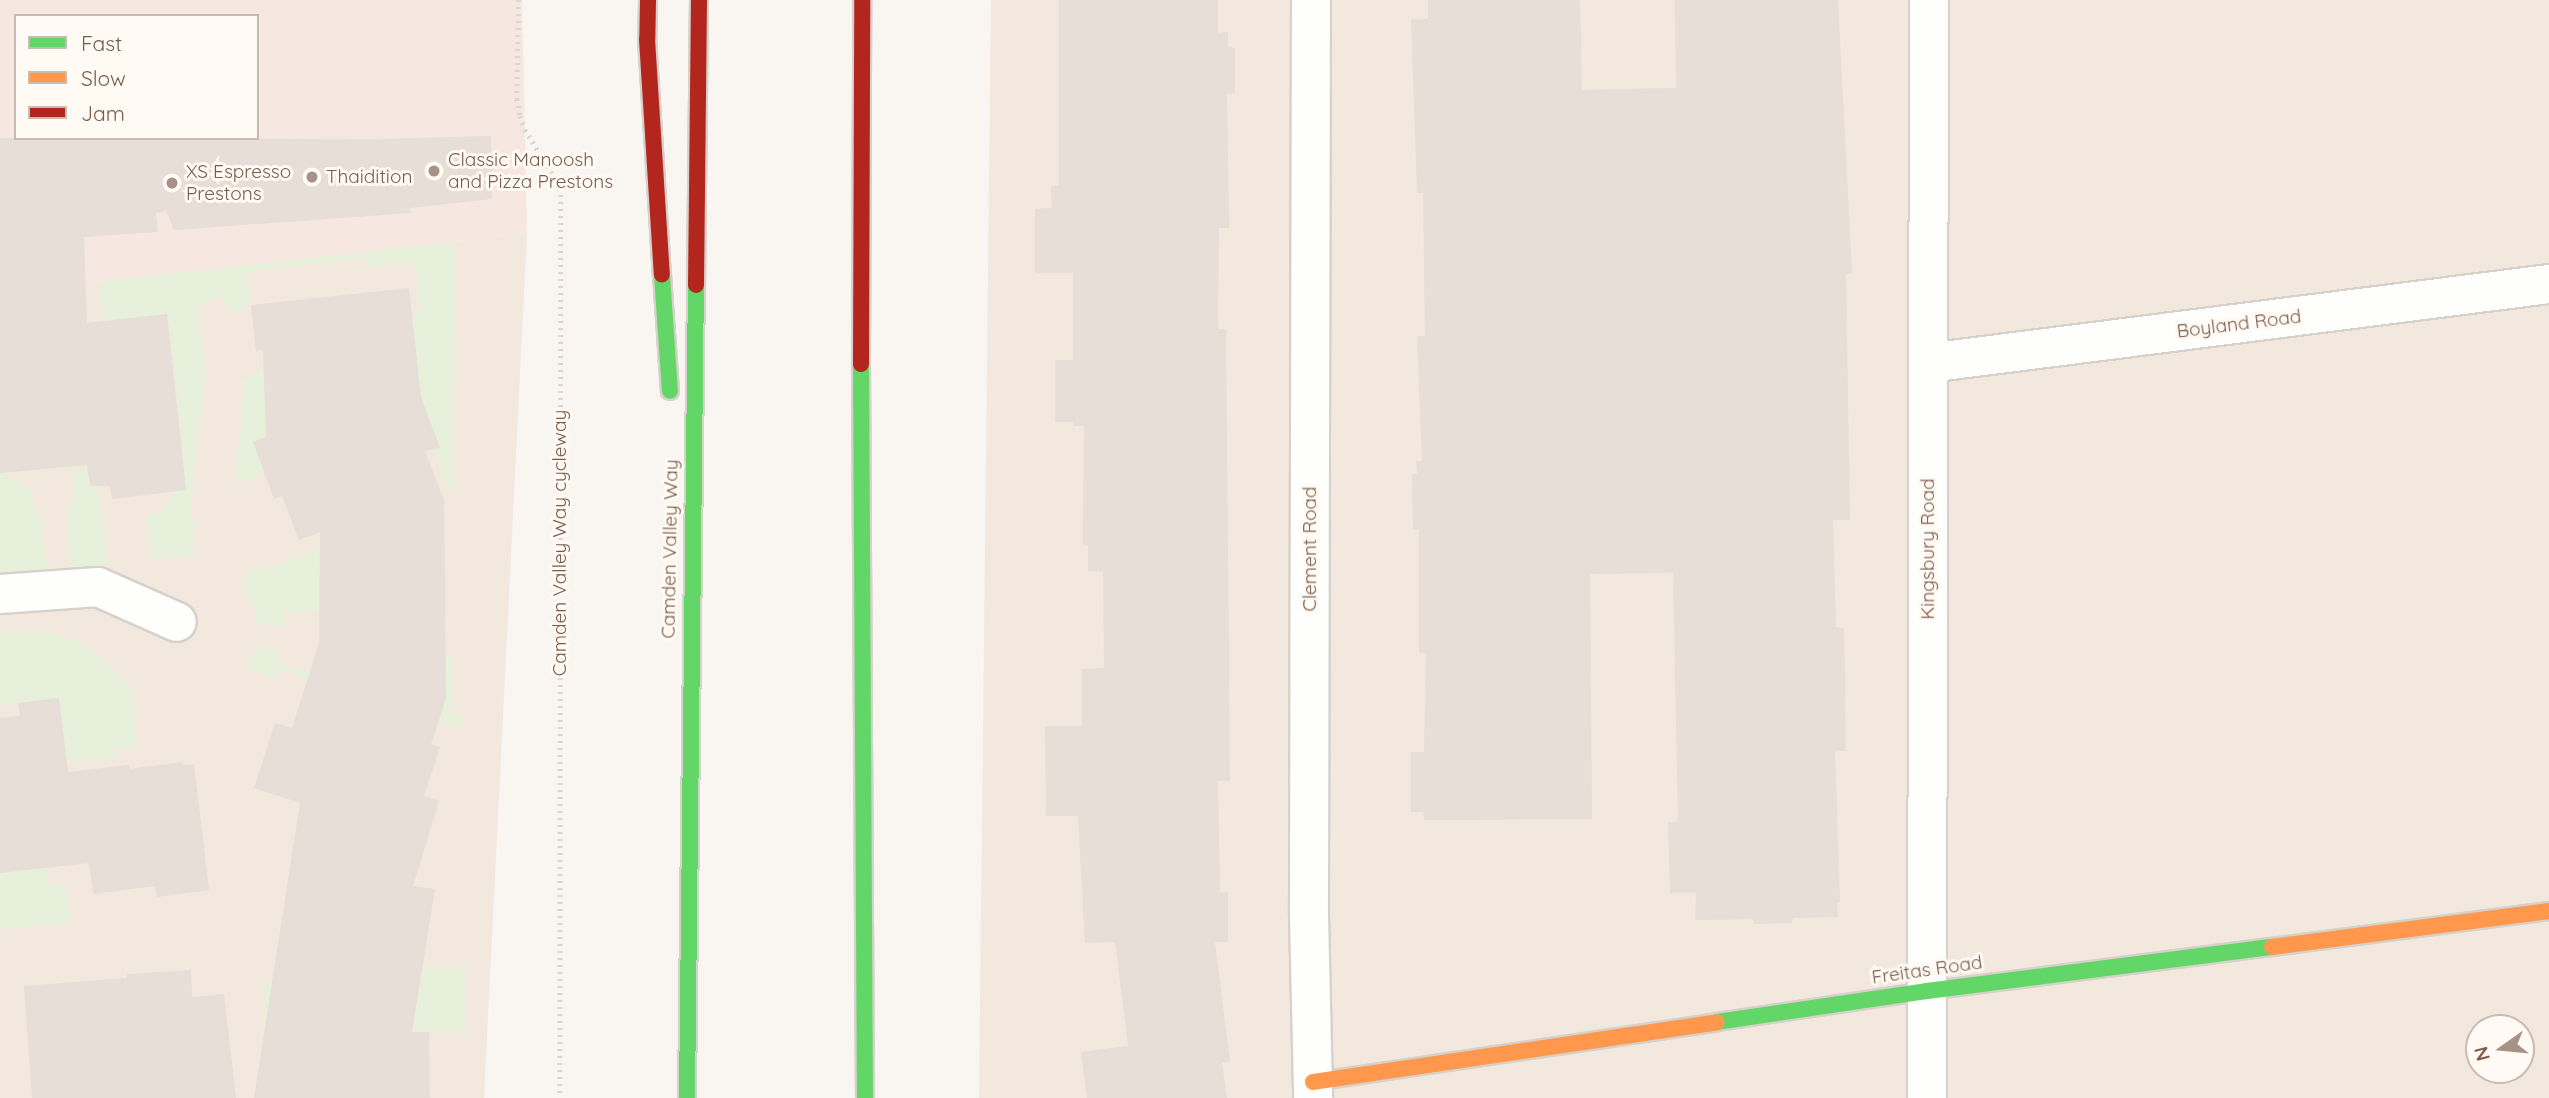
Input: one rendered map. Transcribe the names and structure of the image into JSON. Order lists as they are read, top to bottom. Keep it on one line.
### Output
{"streets":{"main road":["Camden Valley Way","Freitas Road"],"street":["Boyland Road","Clement Road","Kingsbury Road"],"path":["Camden Valley Way cycleway"]},"crossings":[["Boyland Road","Kingsbury Road"],["Clement Road","Freitas Road"],["Kingsbury Road","Freitas Road"]],"places":["Classic Manoosh and Pizza Prestons","Thaidition","XS Espresso Prestons"],"legend":["Fast","Slow","Jam"],"north":"left"}
